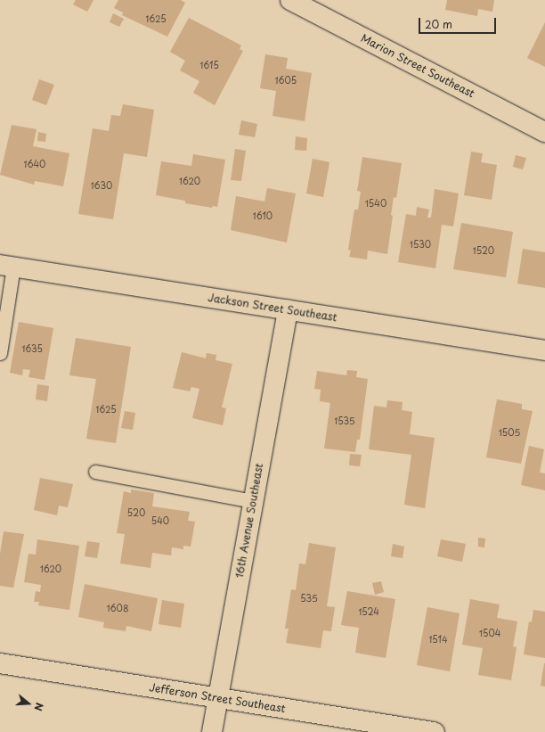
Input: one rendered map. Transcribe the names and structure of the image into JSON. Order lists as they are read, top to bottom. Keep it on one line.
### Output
{"streets":{"street":["Marion Street Southeast","Jackson Street Southeast","16th Avenue Southeast","Jefferson Street Southeast"]},"crossings":[["Jackson Street Southeast","16th Avenue Southeast"],["16th Avenue Southeast","Jefferson Street Southeast"]],"house_numbers":["1625","1615","1605","1640","1620","1630","1540","1610","1530","1520","1635","1625","1535","1505","520","540","1620","535","1608","1524","1504","1514"],"scale_bar":"20 m","north":"right"}
